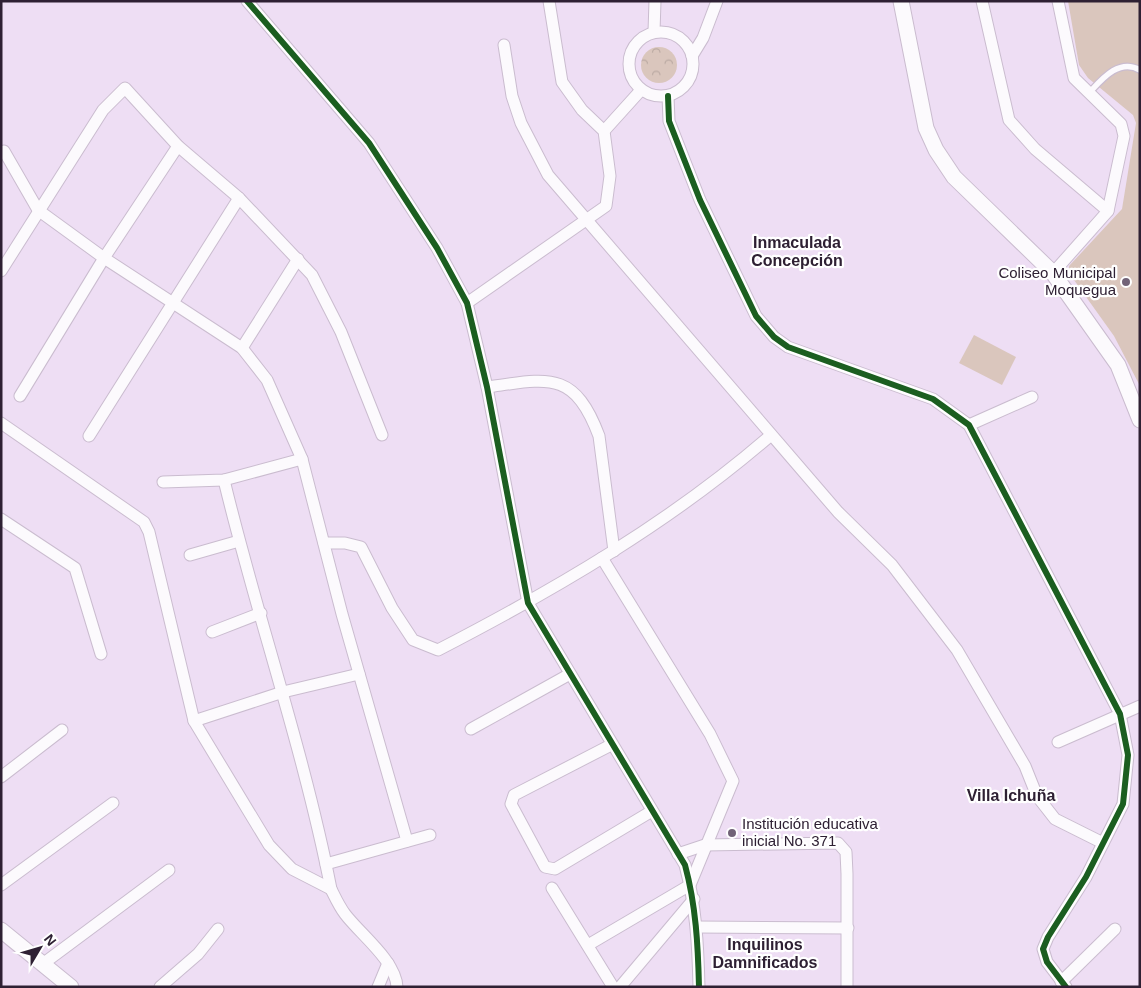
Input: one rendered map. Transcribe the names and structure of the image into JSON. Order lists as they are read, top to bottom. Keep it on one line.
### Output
{"districts":["Inmaculada Concepción","Villa Ichuña","Inquilinos Damnificados"],"places":["Coliseo Municipal Moquegua","Institución educativa inicial No. 371"],"north":"top right"}
